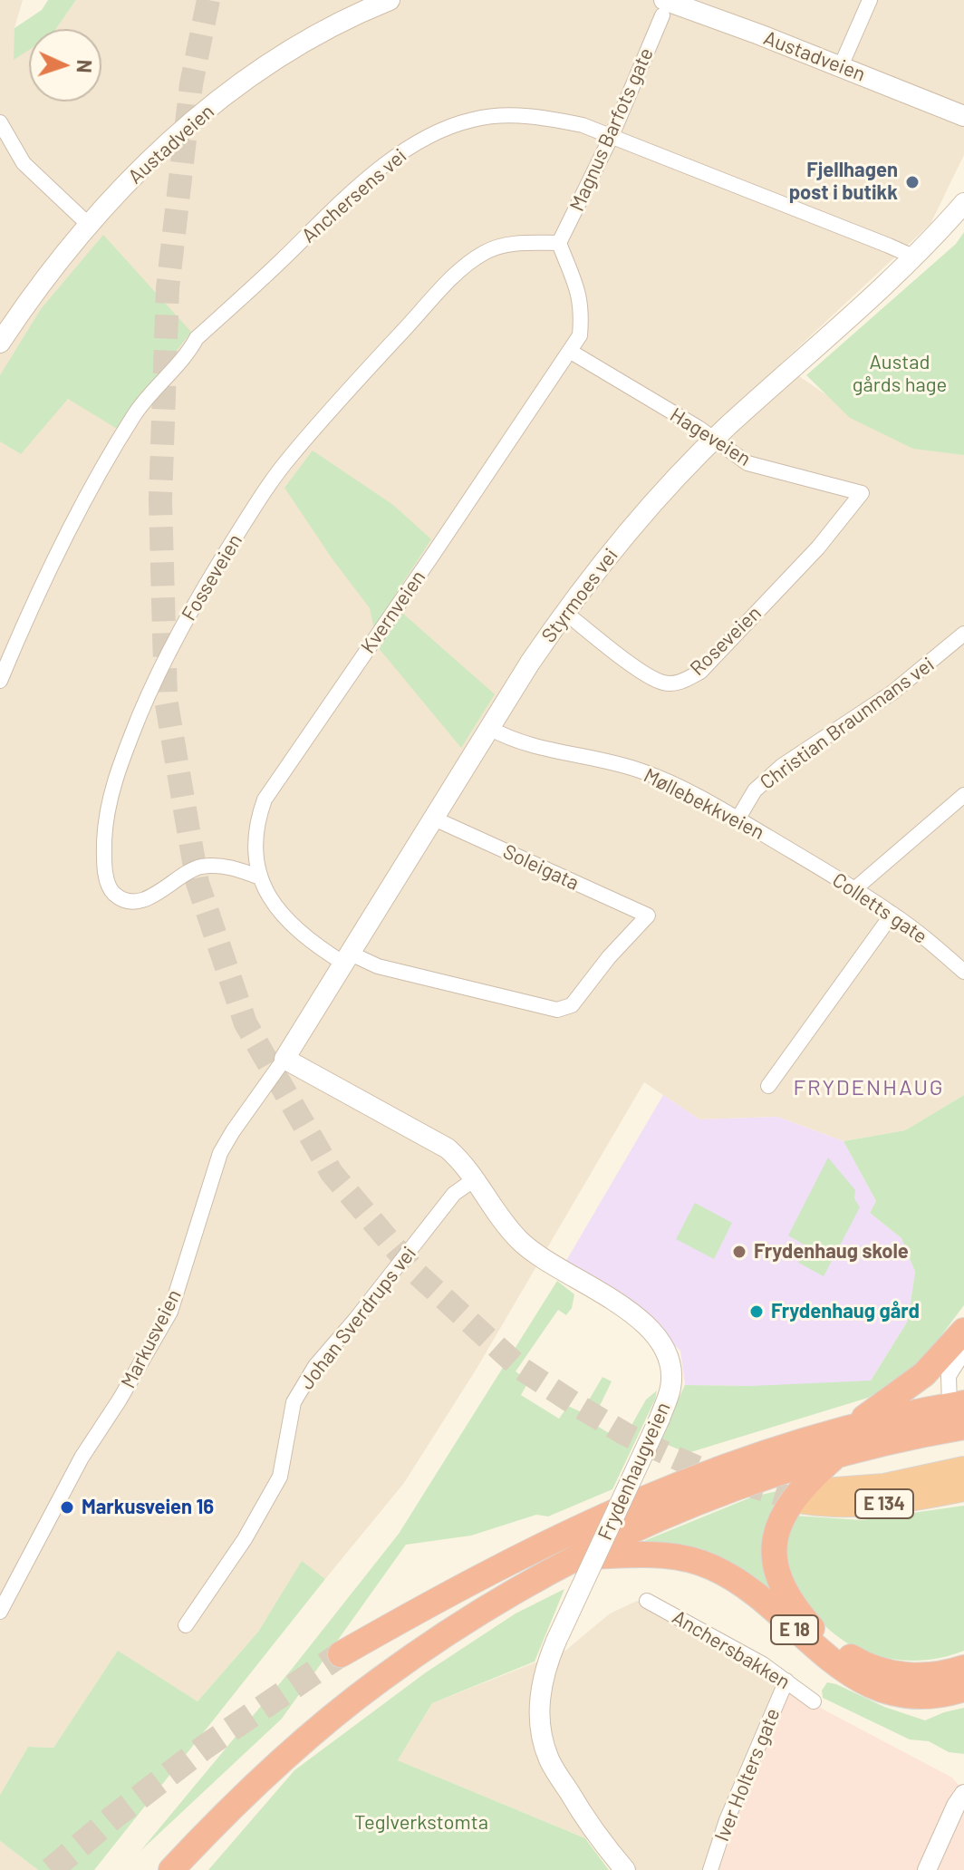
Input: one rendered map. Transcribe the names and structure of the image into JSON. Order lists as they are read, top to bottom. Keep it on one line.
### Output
{"streets":{"highway":["E 134","E 18"],"main road":["Austadveien","Styrmoes vei","Frydenhaugveien"],"street":["Magnus Barfots gate","Anchersens vei","Hageveien","Fosseveien","Kvernveien","Roseveien","Christian Braunmans vei","Møllebekkveien","Soleigata","Colletts gate","Johan Sverdrups vei","Markusveien","Anchersbakken","Iver Holters gate"]},"crossings":[["Austadveien","Magnus Barfots gate"],["Magnus Barfots gate","Anchersens vei"],["Magnus Barfots gate","Fosseveien"],["Magnus Barfots gate","Kvernveien"],["Anchersens vei","Styrmoes vei"],["Hageveien","Styrmoes vei"],["Hageveien","Kvernveien"],["Hageveien","Roseveien"],["Fosseveien","Kvernveien"],["Styrmoes vei","Kvernveien"],["Styrmoes vei","Roseveien"],["Styrmoes vei","Møllebekkveien"],["Styrmoes vei","Soleigata"],["Styrmoes vei","Markusveien"],["Styrmoes vei","Frydenhaugveien"],["Kvernveien","Soleigata"],["Christian Braunmans vei","Møllebekkveien"],["Møllebekkveien","Colletts gate"],["Johan Sverdrups vei","Frydenhaugveien"],["Markusveien","Frydenhaugveien"],["Anchersbakken","Iver Holters gate"]],"districts":["FRYDENHAUG"],"parks":["Austad gårds hage","Teglverkstomta"],"places":["Fjellhagen post i butikk","Frydenhaug skole","Frydenhaug gård","Markusveien 16"],"north":"right"}
